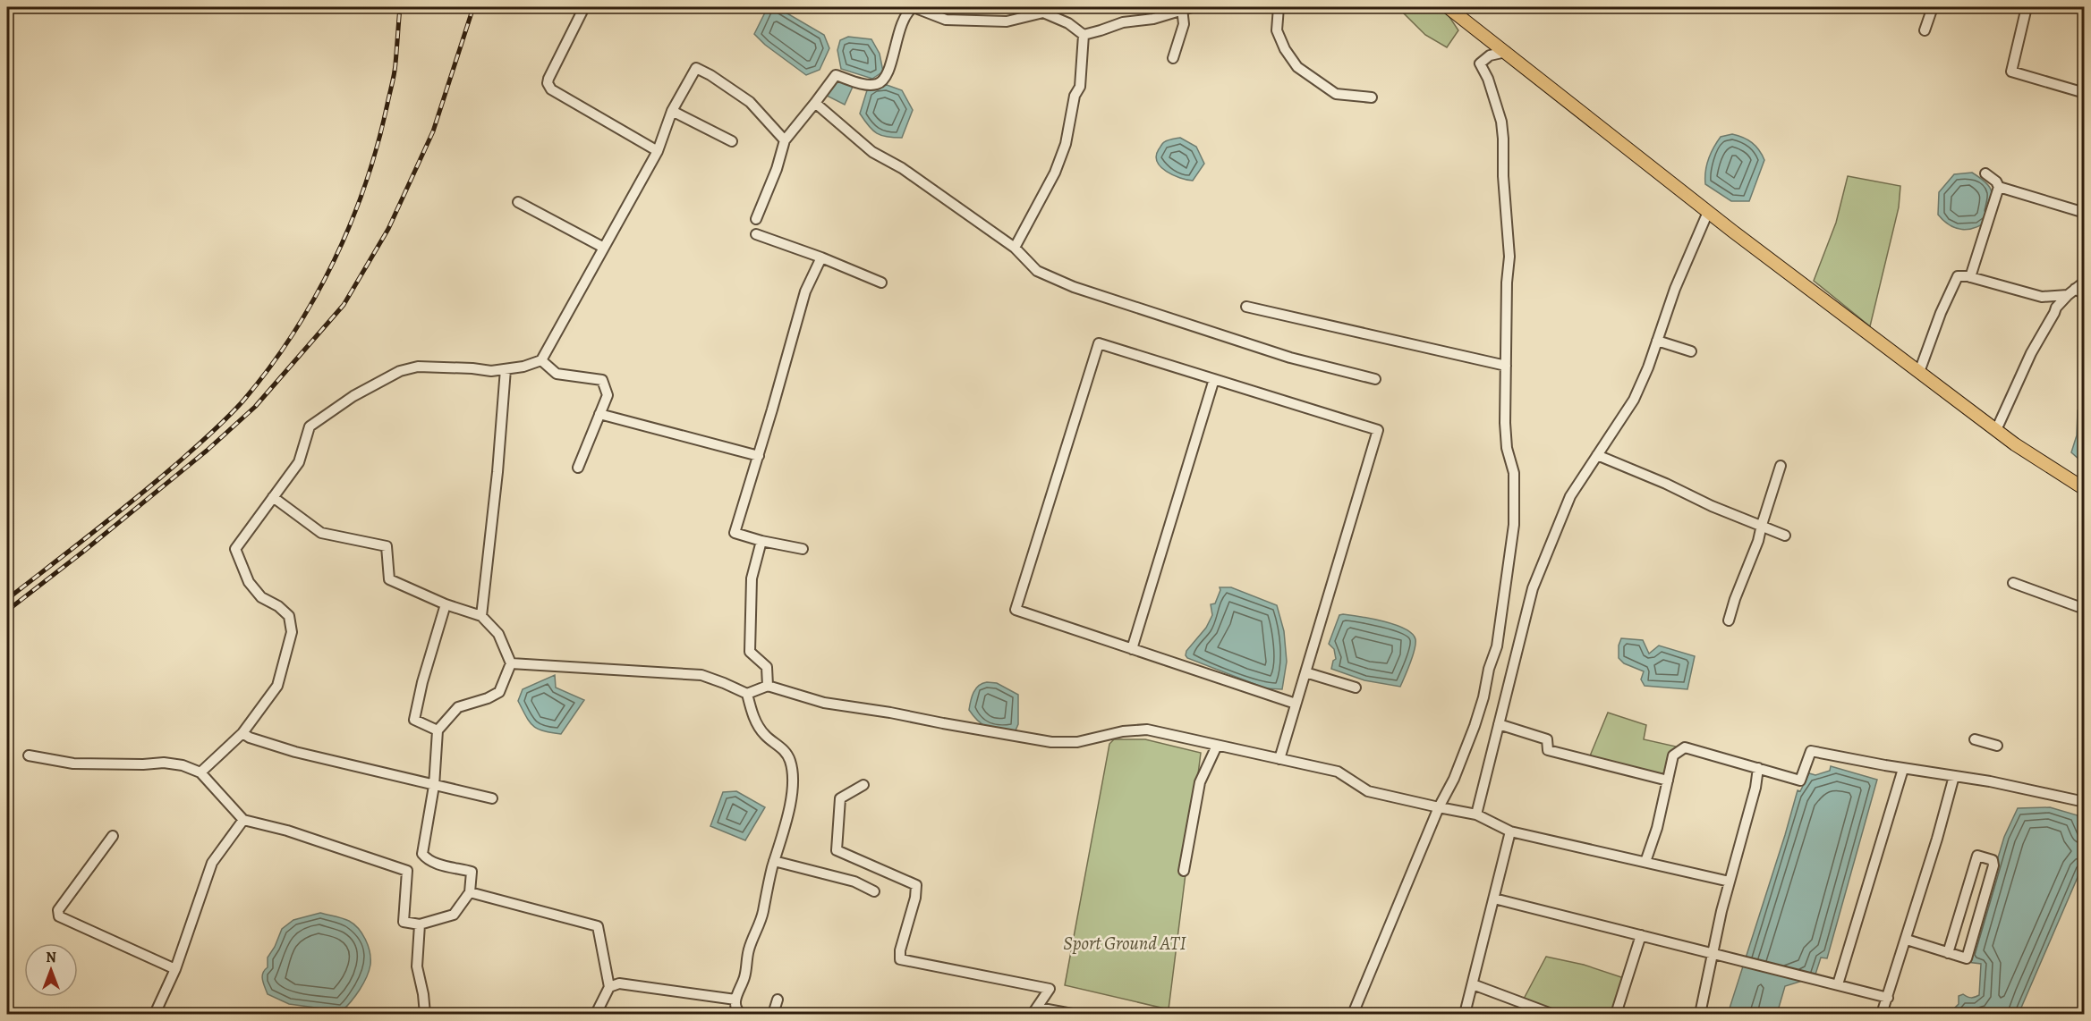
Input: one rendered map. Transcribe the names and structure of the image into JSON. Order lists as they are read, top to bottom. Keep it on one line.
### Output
{"parks":["Sport Ground ATI"],"north":"top"}
